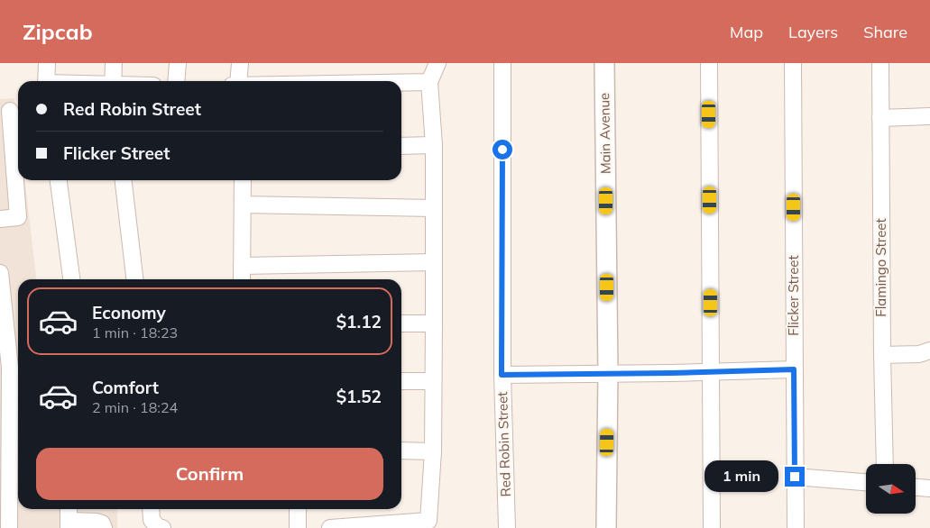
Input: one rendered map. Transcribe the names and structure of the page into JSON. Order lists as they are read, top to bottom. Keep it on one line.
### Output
{"streets":{"street":["Main Avenue","Flamingo Street","Flicker Street","Red Robin Street"]},"north":"right","page":{"header":"Zipcab","nav":["Map","Layers","Share"],"banner":["Red Robin Street","Flicker Street"],"list":[{"name":"Economy","note":"1 min · 18:23","value":"$1.12"},{"name":"Comfort","note":"2 min · 18:24","value":"$1.52"}],"buttons":"Confirm","bubble":"1 min"}}
